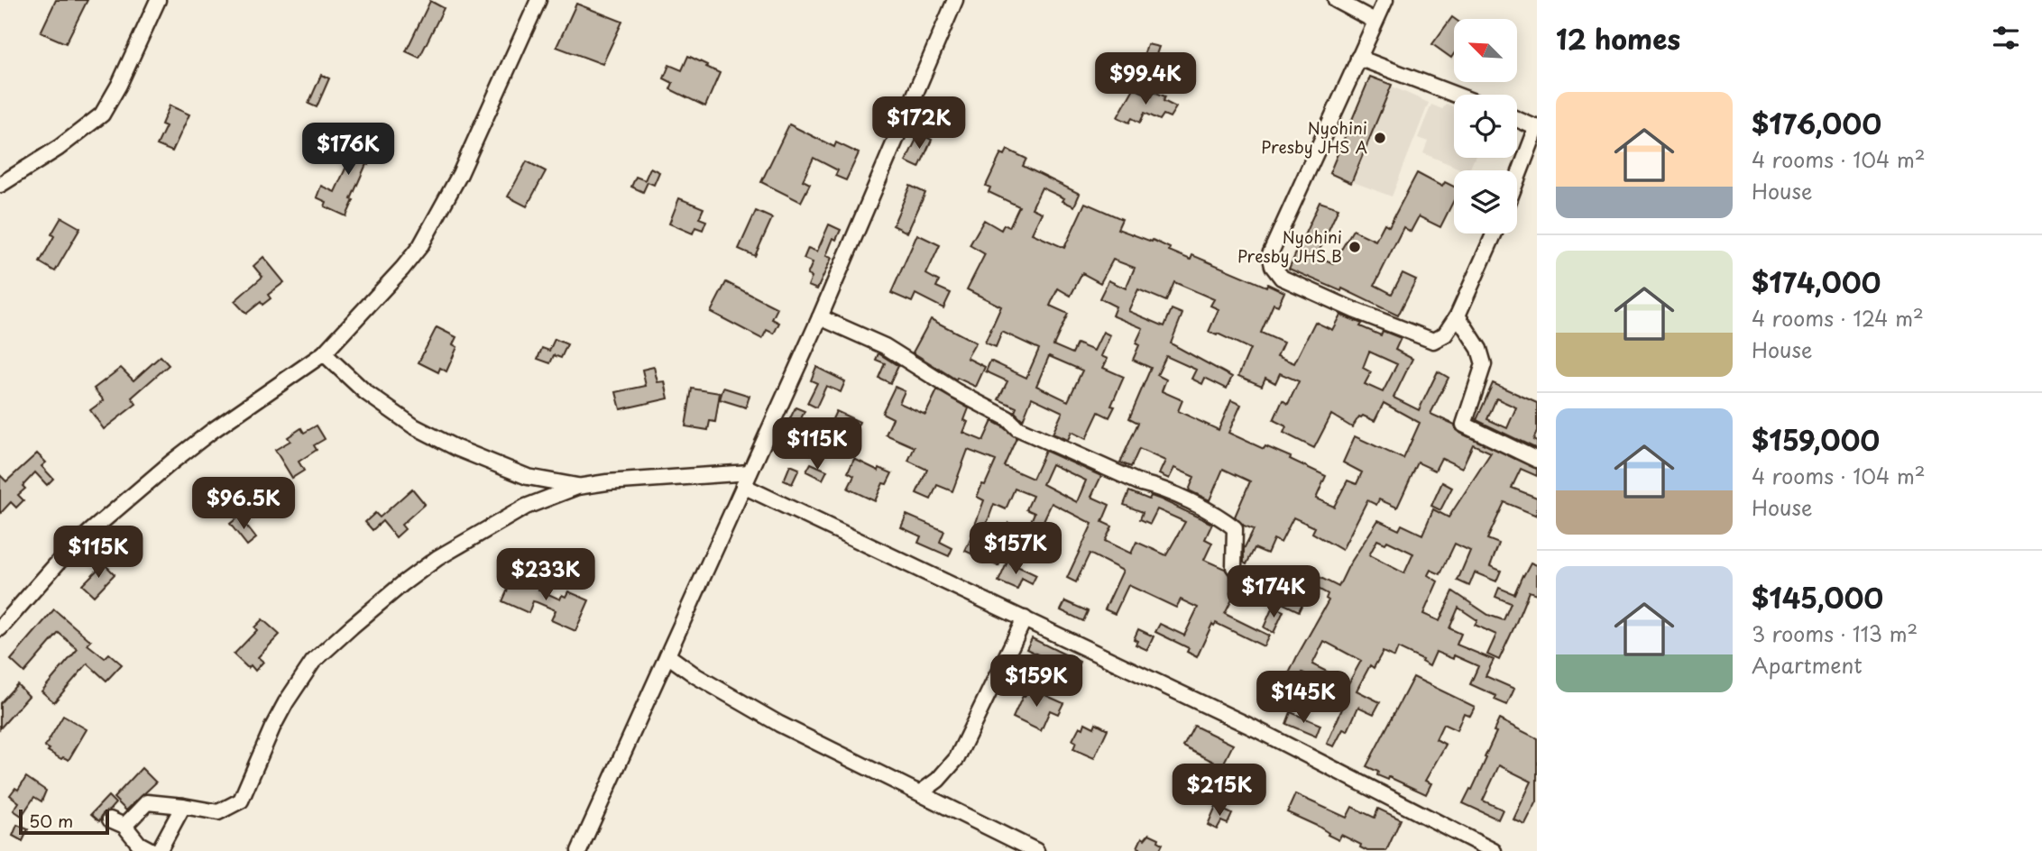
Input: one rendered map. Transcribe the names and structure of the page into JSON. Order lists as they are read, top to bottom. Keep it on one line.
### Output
{"places":["Nyohini Presby JHS A","Nyohini Presby JHS B"],"scale_bar":"50 m","north":"top left","page":{"heading":"12 homes","price":["$99.4K","$172K","$176K","$115K","$96.5K","$157K","$115K","$233K","$174K","$159K","$145K","$215K"],"list":[{"name":"$176,000","note":"4 rooms · 104 m² · House"},{"name":"$174,000","note":"4 rooms · 124 m² · House"},{"name":"$159,000","note":"4 rooms · 104 m² · House"},{"name":"$145,000","note":"3 rooms · 113 m² · Apartment"}],"scale":"50 m"}}
